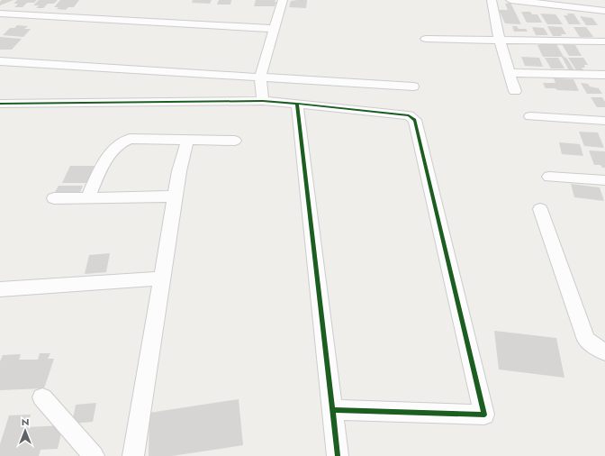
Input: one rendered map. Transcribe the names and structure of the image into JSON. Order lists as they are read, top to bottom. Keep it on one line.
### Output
{"north":"top"}
